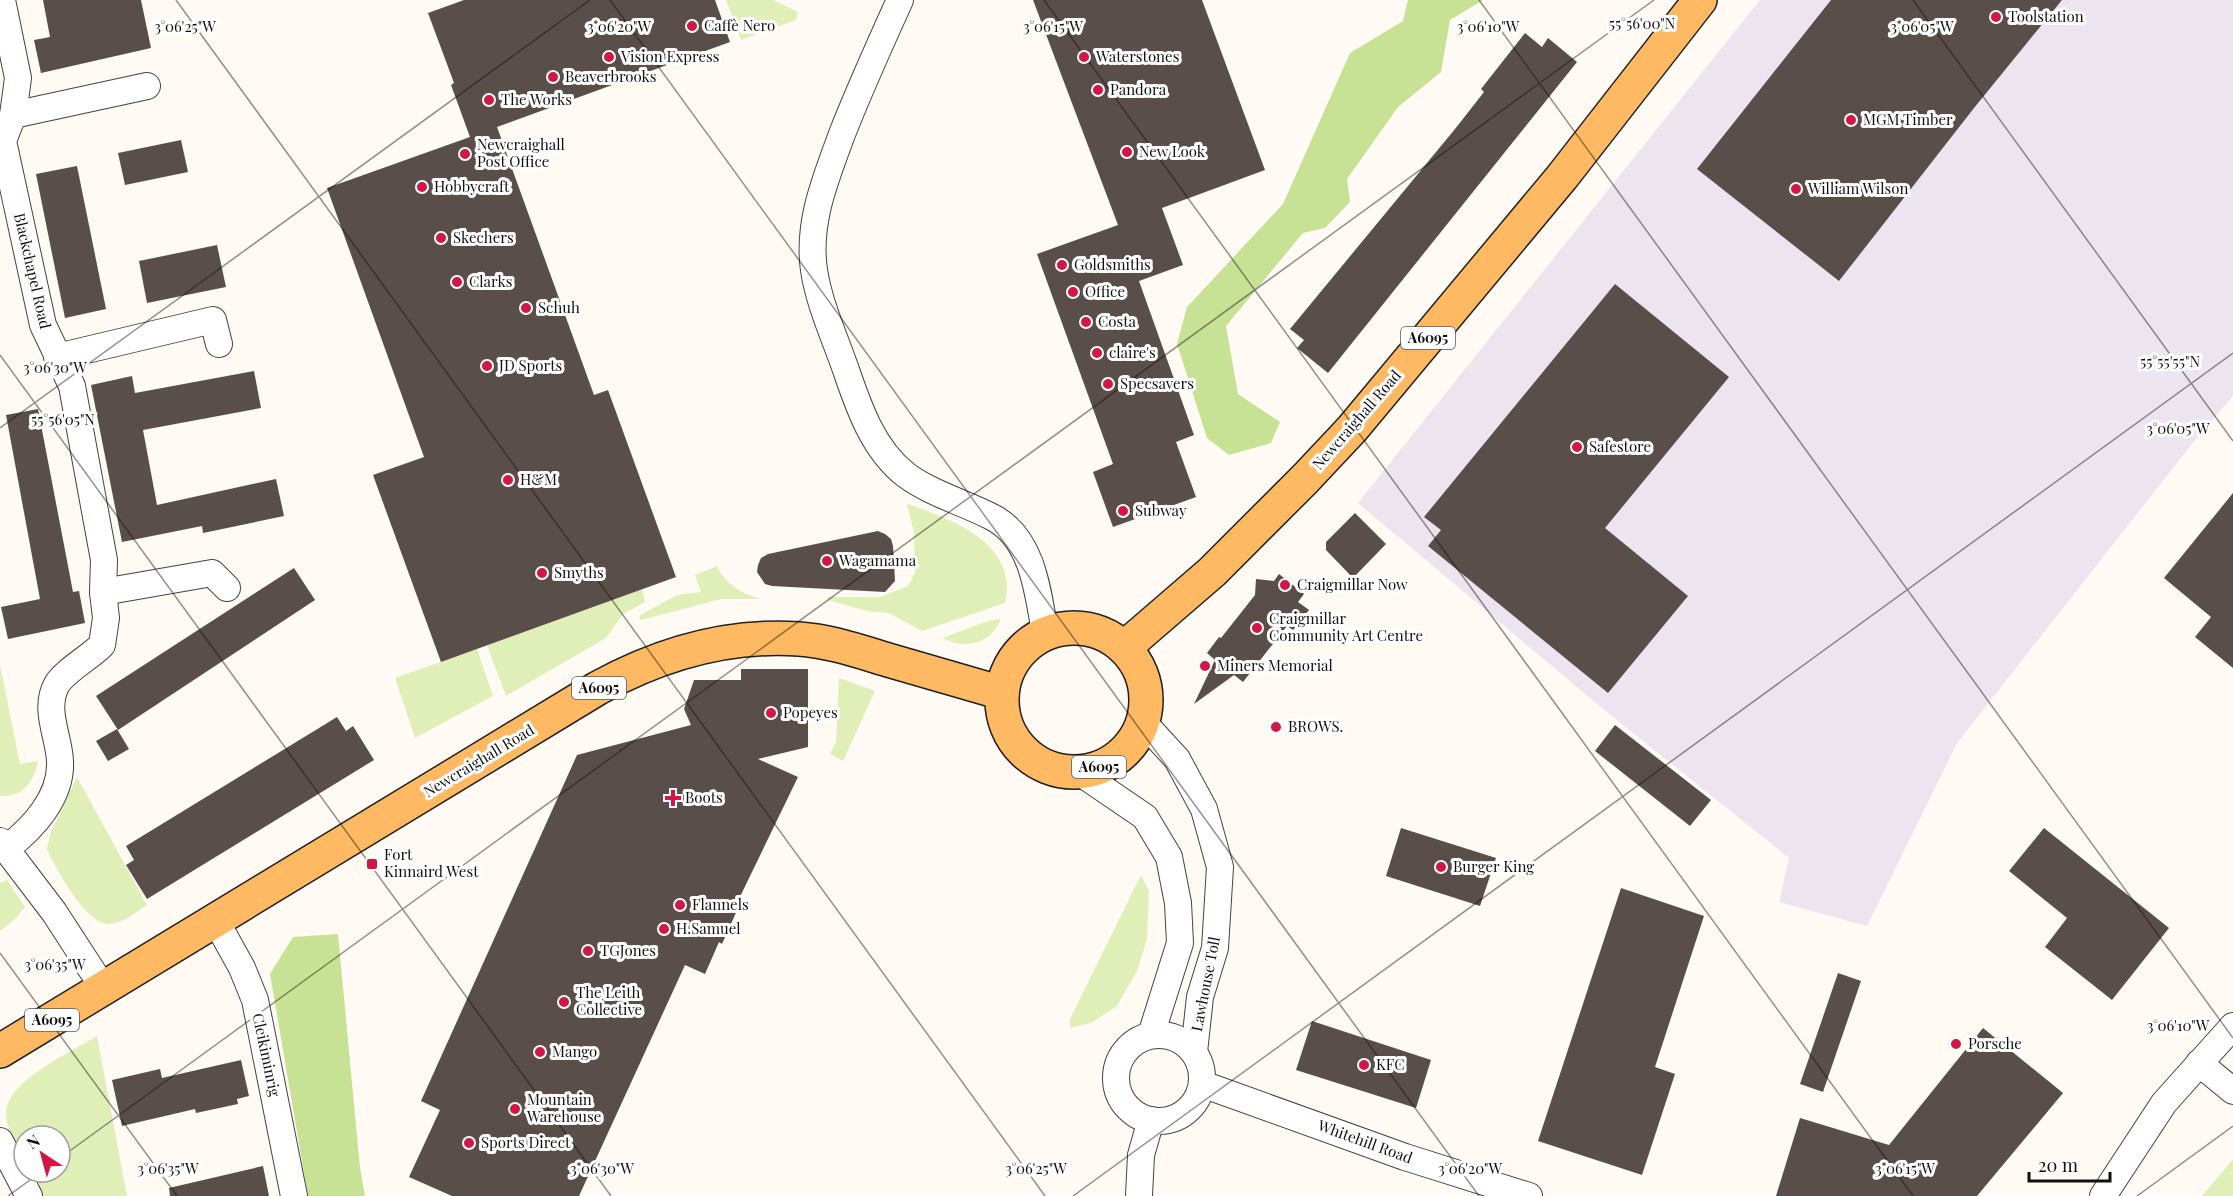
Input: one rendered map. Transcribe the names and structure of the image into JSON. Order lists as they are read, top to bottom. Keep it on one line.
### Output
{"streets":{"main road":["A6095","Newcraighall Road"],"street":["Blackchapel Road","Lawhouse Toll","Cleikiminrig","Whitehill Road"]},"crossings":[["A6095","Newcraighall Road"],["A6095","Lawhouse Toll"],["Newcraighall Road","Lawhouse Toll"],["Newcraighall Road","Cleikiminrig"],["Lawhouse Toll","Whitehill Road"]],"places":{"other":["Toolstation","Caffè Nero","Vision Express","Waterstones","Beaverbrooks","Pandora","The Works","MGM Timber","New Look","Newcraighall Post Office","Hobbycraft","William Wilson","Skechers","Goldsmiths","Clarks","Office","Schuh","Costa","claire's","JD Sports","Specsavers","Safestore","H&M","Subway","Wagamama","Smyths","Craigmillar Now","Craigmillar Community Art Centre","Miners Memorial","Popeyes","BROWS.","Burger King","Flannels","H.Samuel","TGJones","The Leith Collective","Porsche","Mango","KFC","Mountain Warehouse","Sports Direct"],"health":["Boots"],"transit":["Fort Kinnaird West"]},"scale_bar":"20 m","north":"top left","coordinates":["55°56'00\"N","3°06'25\"W","3°06'20\"W","3°06'15\"W","3°06'10\"W","3°06'05\"W","55°55'55\"N","3°06'30\"W","55°56'05\"N","3°06'35\"W"]}
